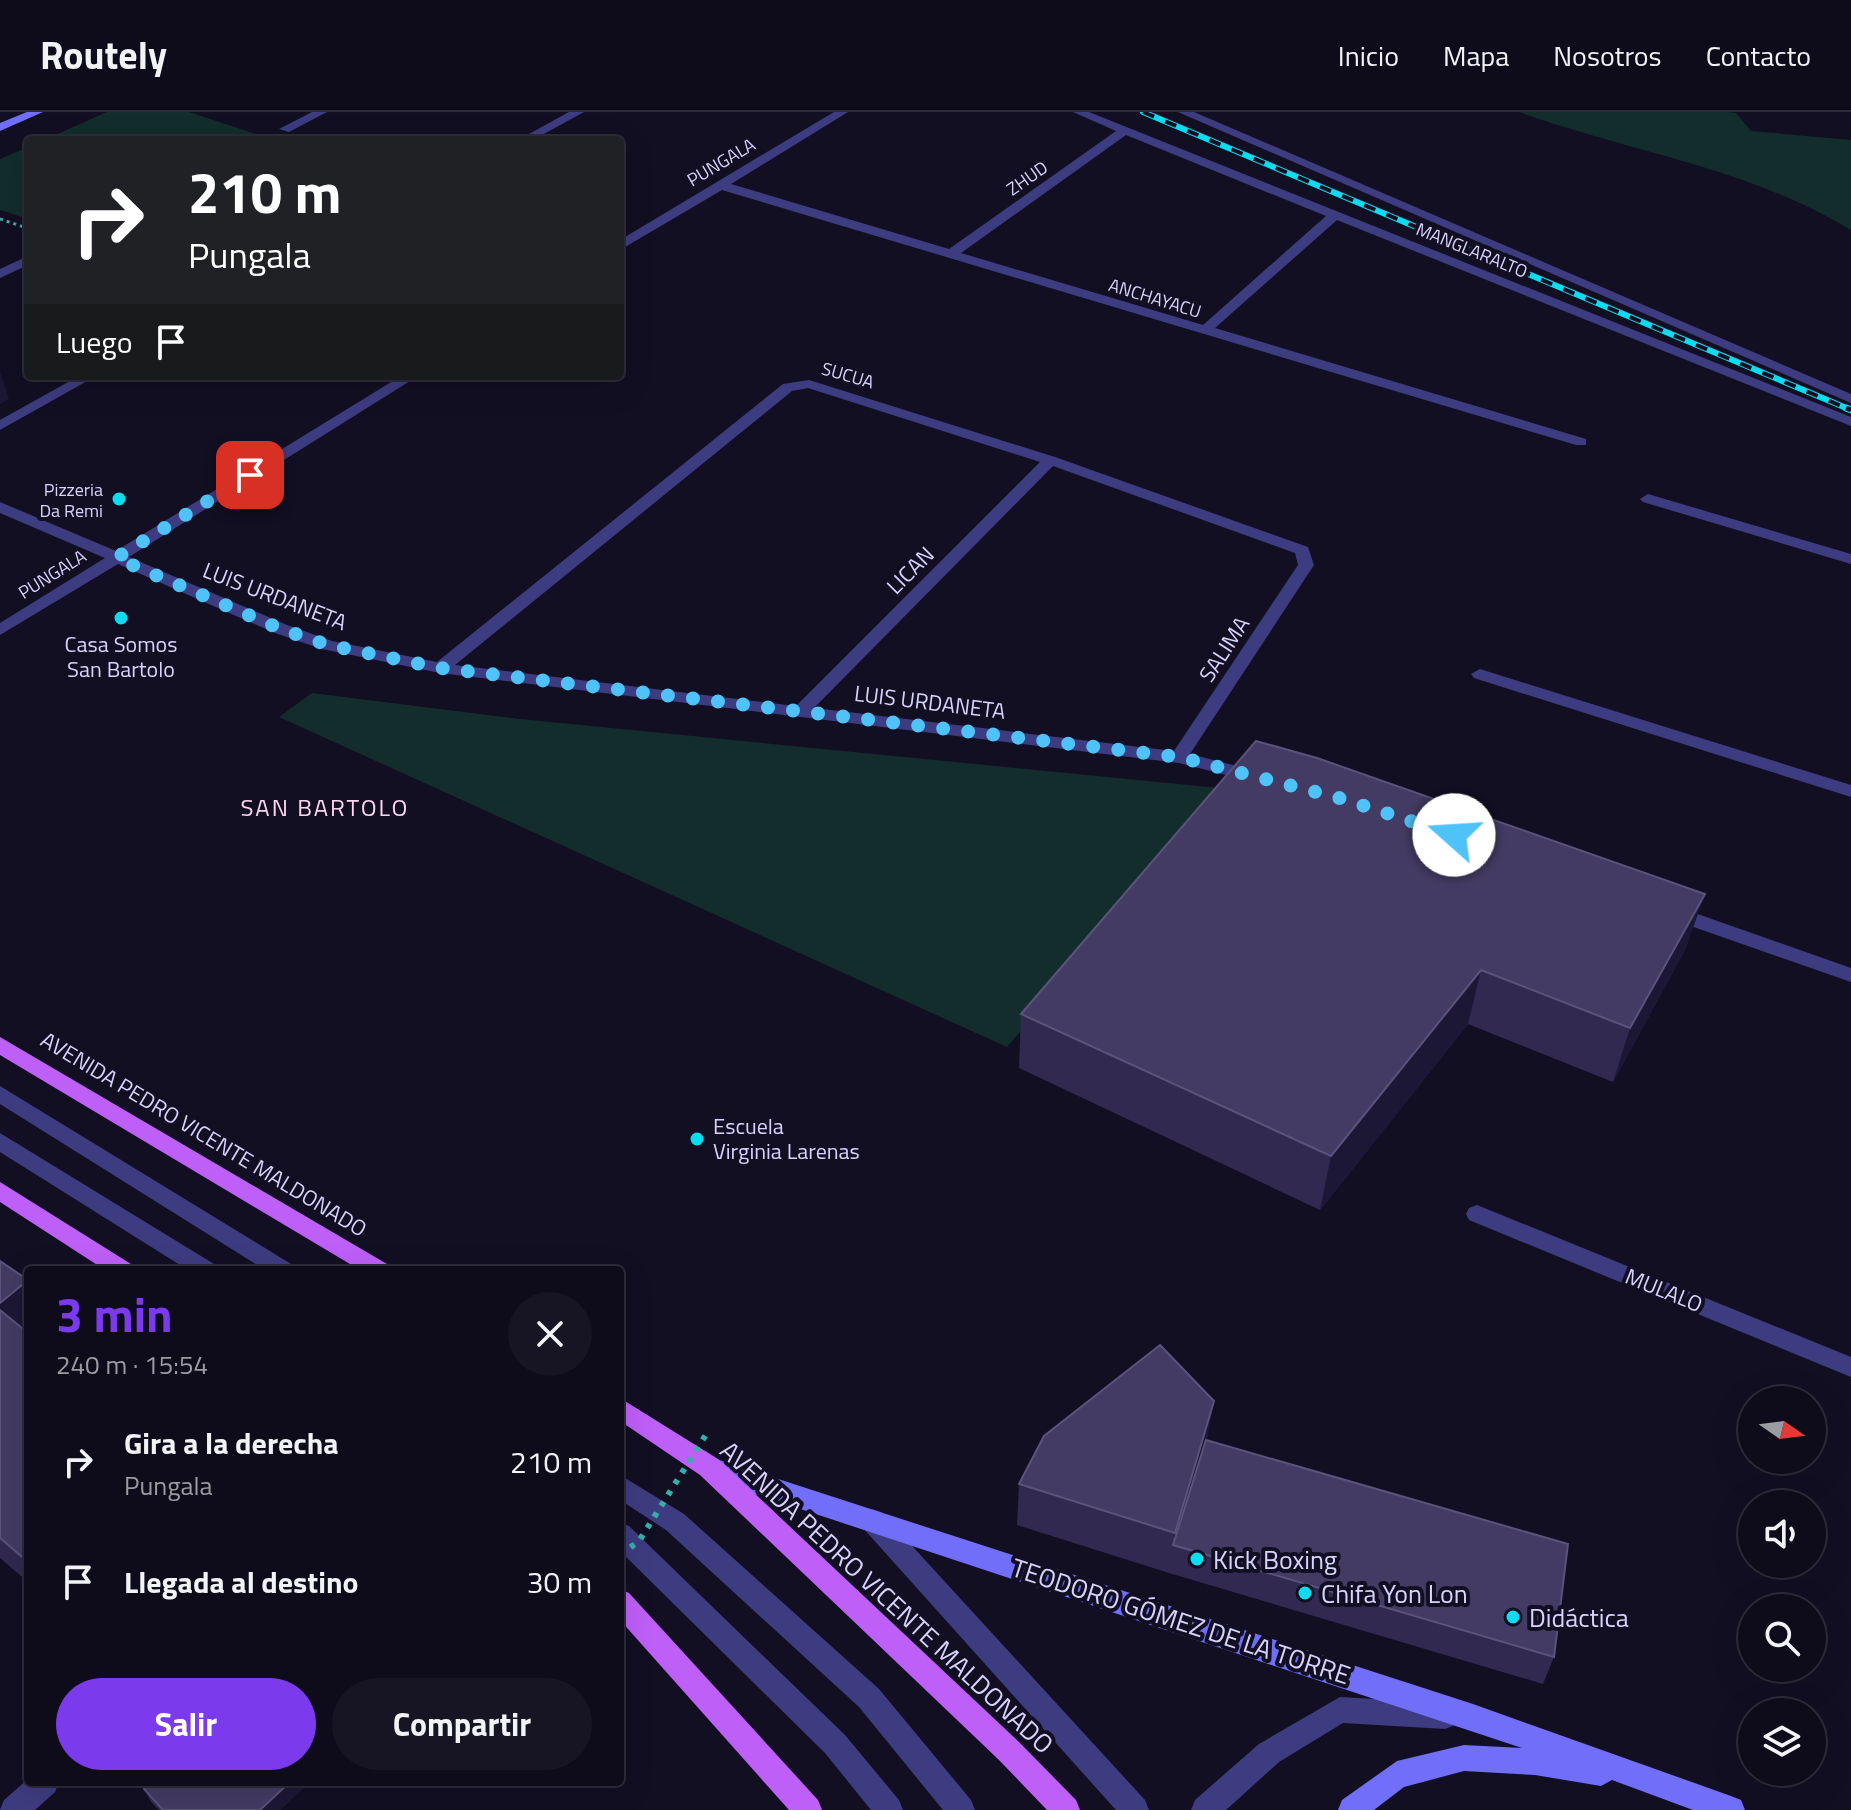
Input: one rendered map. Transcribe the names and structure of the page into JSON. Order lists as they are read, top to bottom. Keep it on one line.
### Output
{"streets":{"main road":["AVENIDA PEDRO VICENTE MALDONADO"],"street":["PUNGALA","ZHUD","MANGLARALTO","ANCHAYACU","SUCUA","LICAN","LUIS URDANETA","SALIMA","MULALO","TEODORO GÓMEZ DE LA TORRE"]},"crossings":[["PUNGALA","ANCHAYACU"],["PUNGALA","LUIS URDANETA"],["ZHUD","MANGLARALTO"],["ZHUD","ANCHAYACU"],["SUCUA","LICAN"],["SUCUA","LUIS URDANETA"],["SUCUA","SALIMA"],["LICAN","LUIS URDANETA"],["LUIS URDANETA","SALIMA"],["AVENIDA PEDRO VICENTE MALDONADO","TEODORO GÓMEZ DE LA TORRE"]],"districts":["SAN BARTOLO"],"places":["Pizzeria Da Remi","Casa Somos San Bartolo","Escuela Virginia Larenas","Kick Boxing","Chifa Yon Lon","Didáctica"],"north":"right","page":{"header":"Routely","nav":["Inicio","Mapa","Nosotros","Contacto"],"turn":["210 m","Pungala"],"then":"Luego","heading":["3 min","240 m · 15:54"],"list":[{"name":"Gira a la derecha","note":"Pungala","value":"210 m"},{"name":"Llegada al destino","value":"30 m"}],"buttons":["Salir","Compartir"]}}
